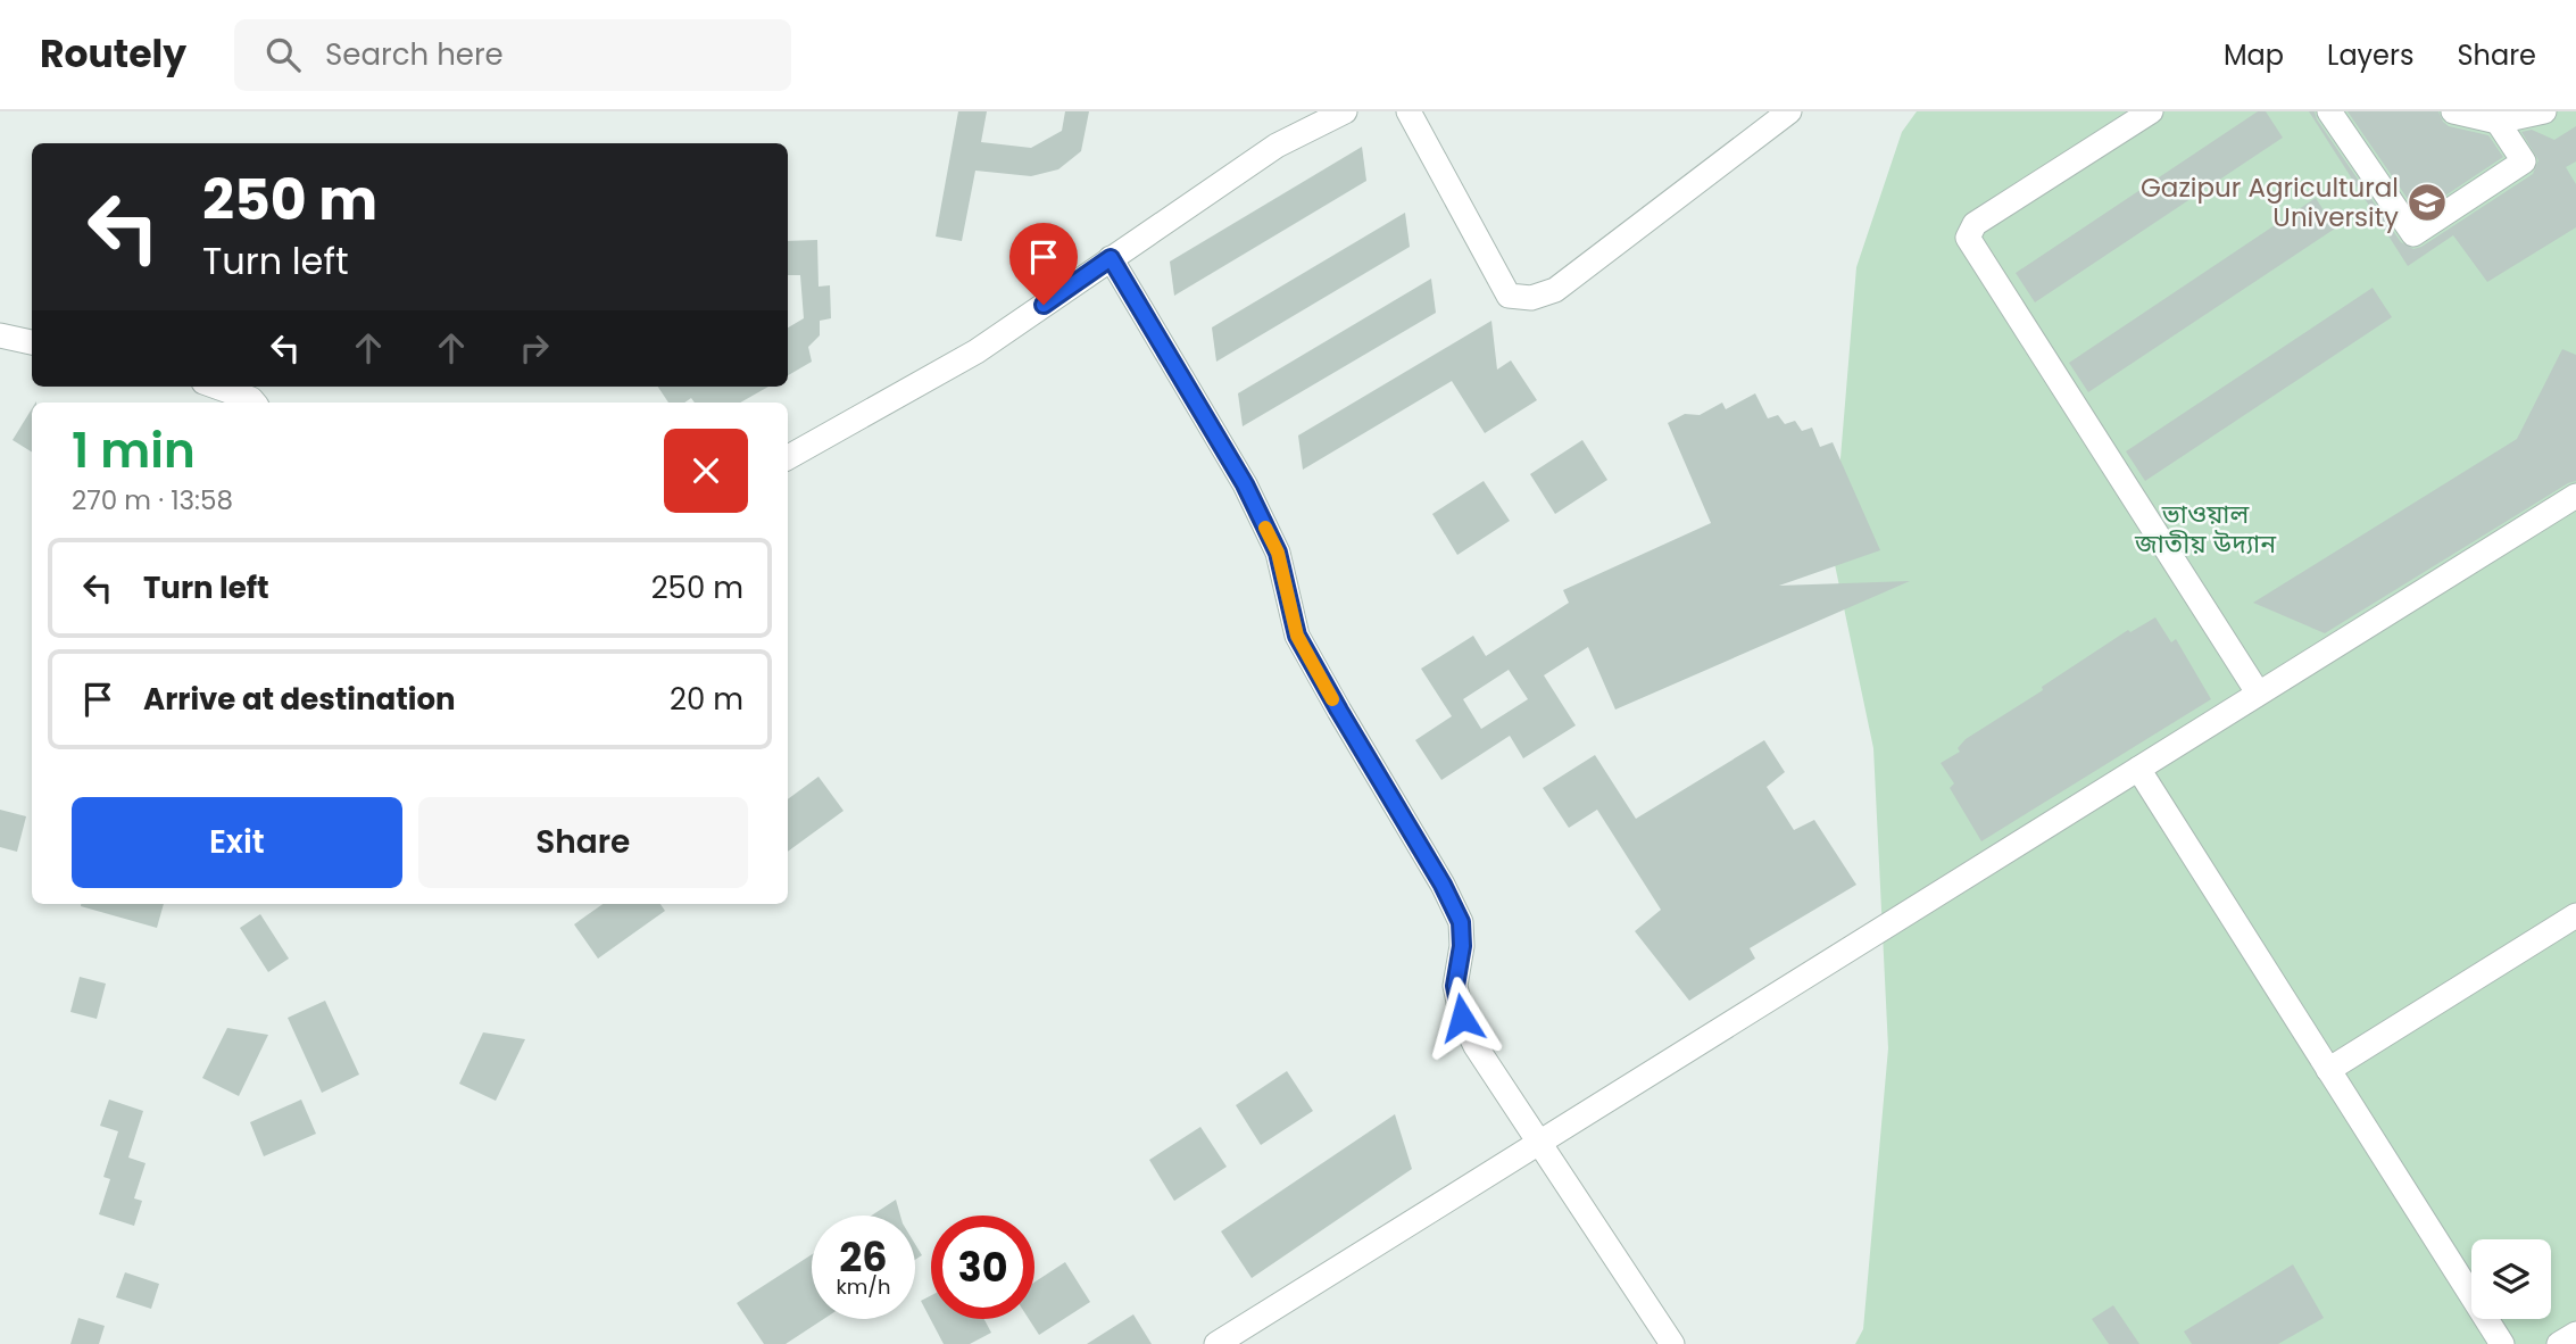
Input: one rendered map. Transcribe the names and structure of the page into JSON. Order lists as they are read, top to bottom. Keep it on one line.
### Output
{"parks":["ভাওয়াল জাতীয় উদ্যান"],"places":{"school or university":["Gazipur Agricultural University"]},"page":{"header":"Routely","search":"Search here","nav":["Map","Layers","Share"],"turn":["250 m","Turn left"],"heading":["1 min","270 m · 13:58"],"list":[{"name":"Turn left","value":"250 m"},{"name":"Arrive at destination","value":"20 m"}],"buttons":["Exit","Share"],"speed":"26 km/h","limit":"30"}}
